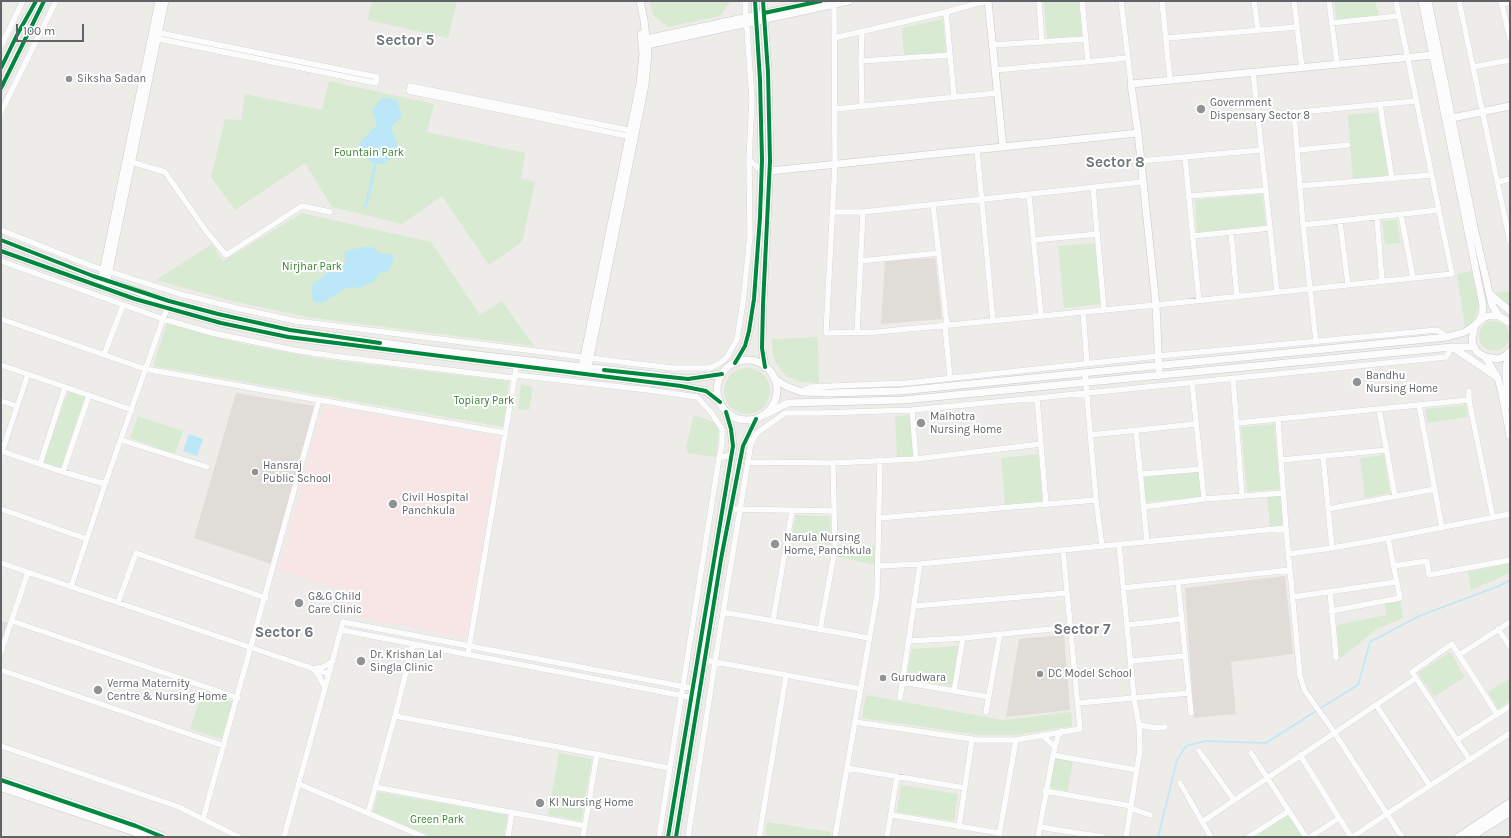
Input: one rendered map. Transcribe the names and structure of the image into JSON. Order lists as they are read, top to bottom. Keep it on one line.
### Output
{"districts":["Sector 5","Sector 8","Sector 7","Sector 6"],"parks":["Fountain Park","Nirjhar Park","Topiary Park","Green Park"],"places":["Siksha Sadan","Government Dispensary Sector 8","Bandhu Nursing Home","Malhotra Nursing Home","Hansraj Public School","Civil Hospital Panchkula","Narula Nursing Home, Panchkula","G&G Child Care Clinic","Dr. Krishan Lal Singla Clinic","DC Model School","Gurudwara","Verma Maternity Centre & Nursing Home","Kl Nursing Home"],"scale_bar":"100 m"}
